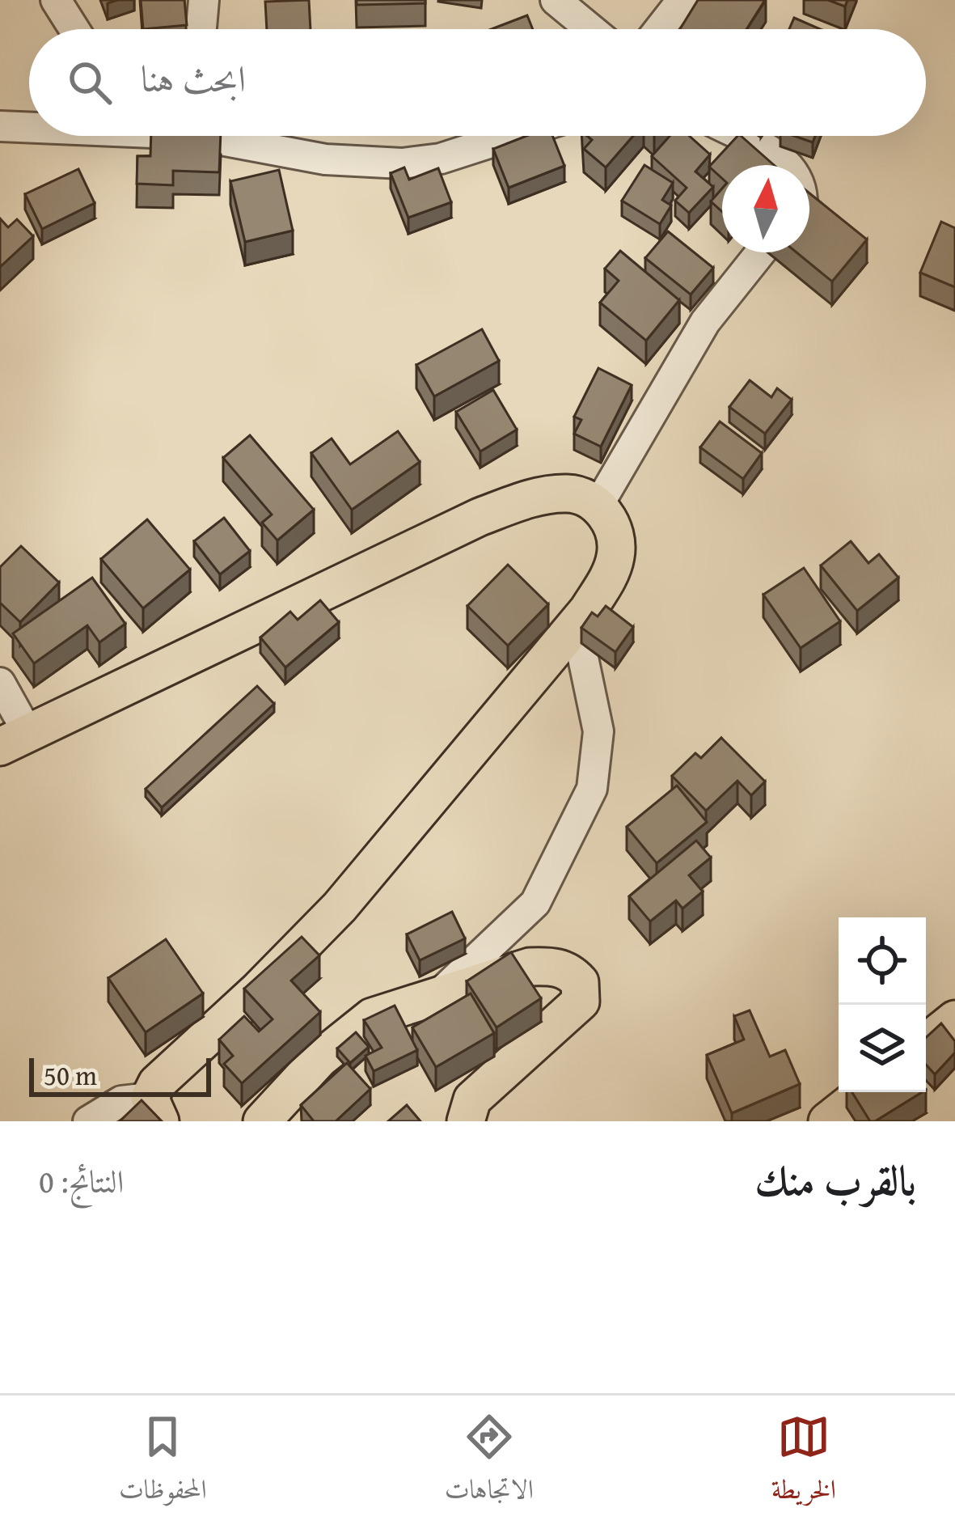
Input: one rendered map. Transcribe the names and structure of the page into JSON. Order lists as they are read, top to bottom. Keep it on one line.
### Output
{"scale_bar":"50 m","north":"top","page":{"search":"ابحث هنا","scale":"50 m","heading":["بالقرب منك","النتائج: 0"],"nav":["الخريطة","الاتجاهات","المحفوظات"]}}
